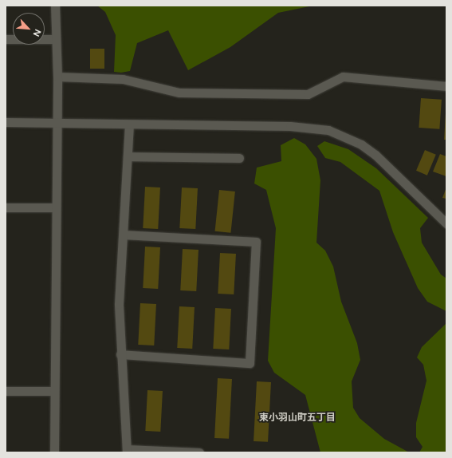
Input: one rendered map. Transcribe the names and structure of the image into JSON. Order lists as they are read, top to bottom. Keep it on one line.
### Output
{"districts":["東小羽山町五丁目"],"north":"bottom right"}
